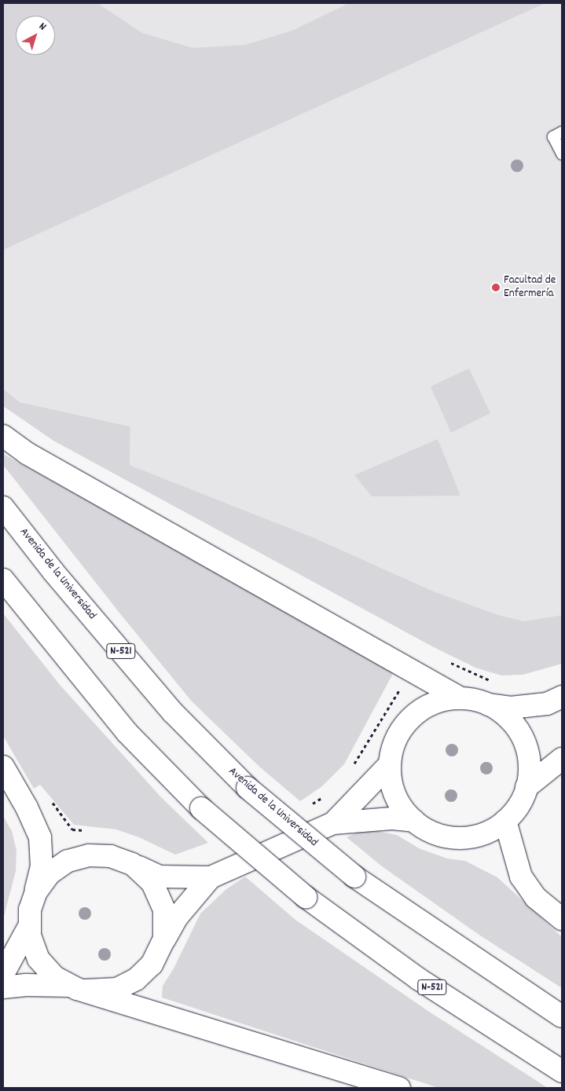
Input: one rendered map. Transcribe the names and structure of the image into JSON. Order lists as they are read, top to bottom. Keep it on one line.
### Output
{"streets":{"main road":["Avenida de la Universidad","N-521"]},"places":["Facultad de Enfermería"],"north":"top right"}
